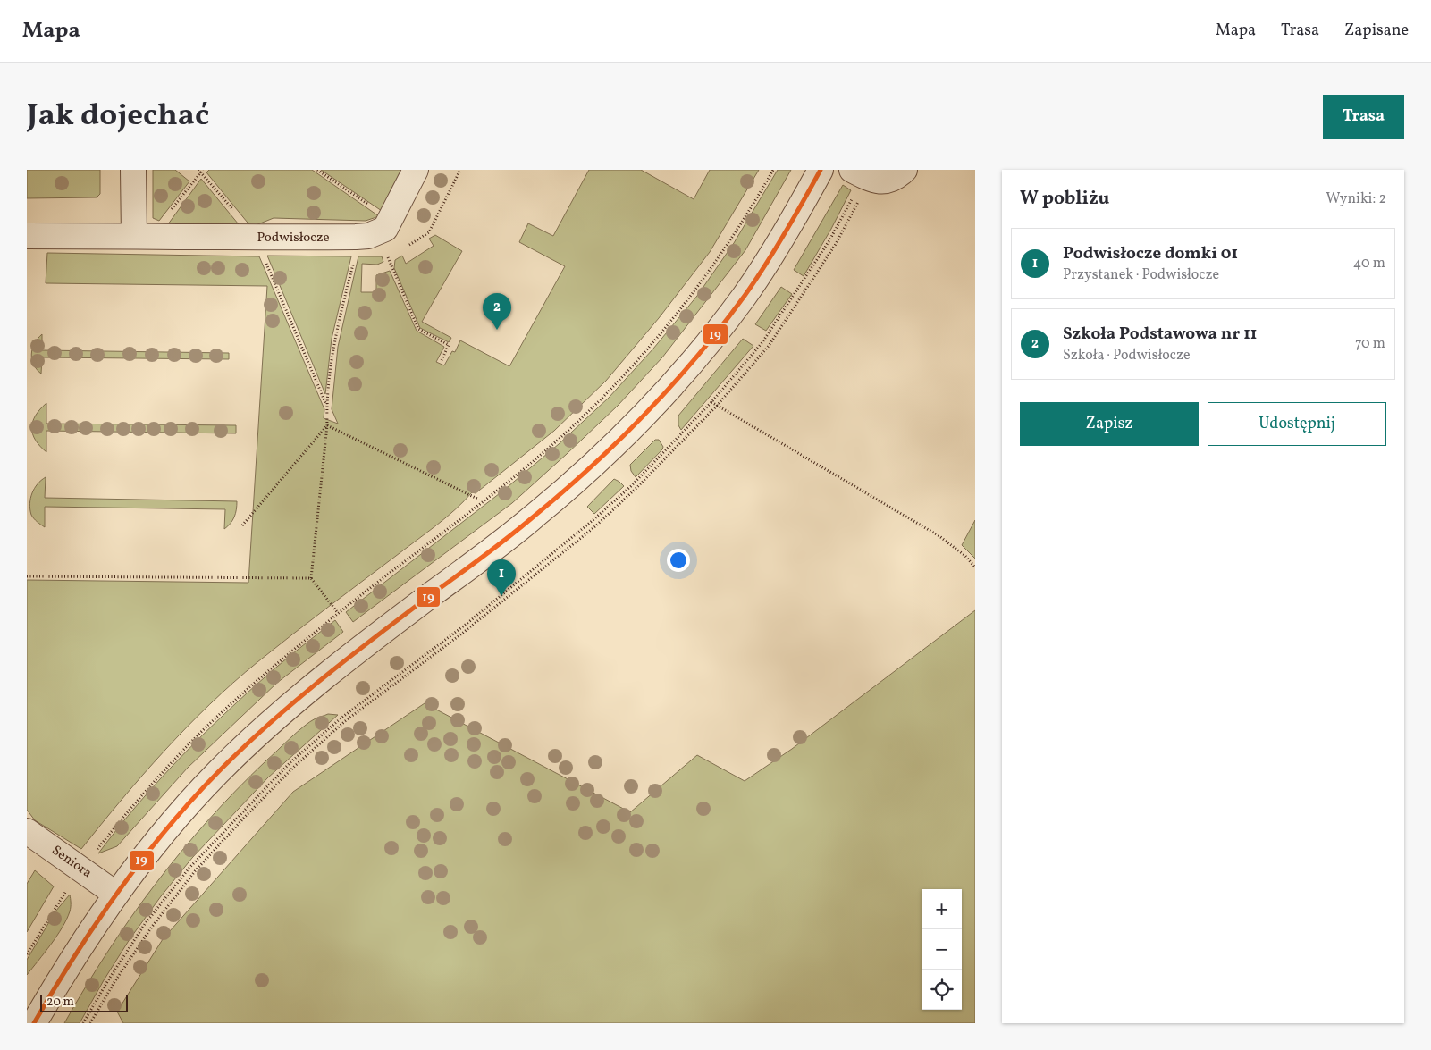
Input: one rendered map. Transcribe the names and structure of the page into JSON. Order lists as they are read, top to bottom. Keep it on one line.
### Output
{"streets":{"street":["Podwisłocze","Seniora"]},"lines":["transit line 19"],"scale_bar":"20 m","page":{"header":"Mapa","nav":["Mapa","Trasa","Zapisane"],"title":"Jak dojechać","buttons":["Trasa",["Zapisz","Udostępnij"]],"heading":["W pobliżu","Wyniki: 2"],"list":[{"mark":"1","name":"Podwisłocze domki 01","note":"Przystanek · Podwisłocze","value":"40 m"},{"mark":"2","name":"Szkoła Podstawowa nr 11","note":"Szkoła · Podwisłocze","value":"70 m"}],"pins":["2","1"],"map_buttons":["+","−"],"scale":"20 m"}}
